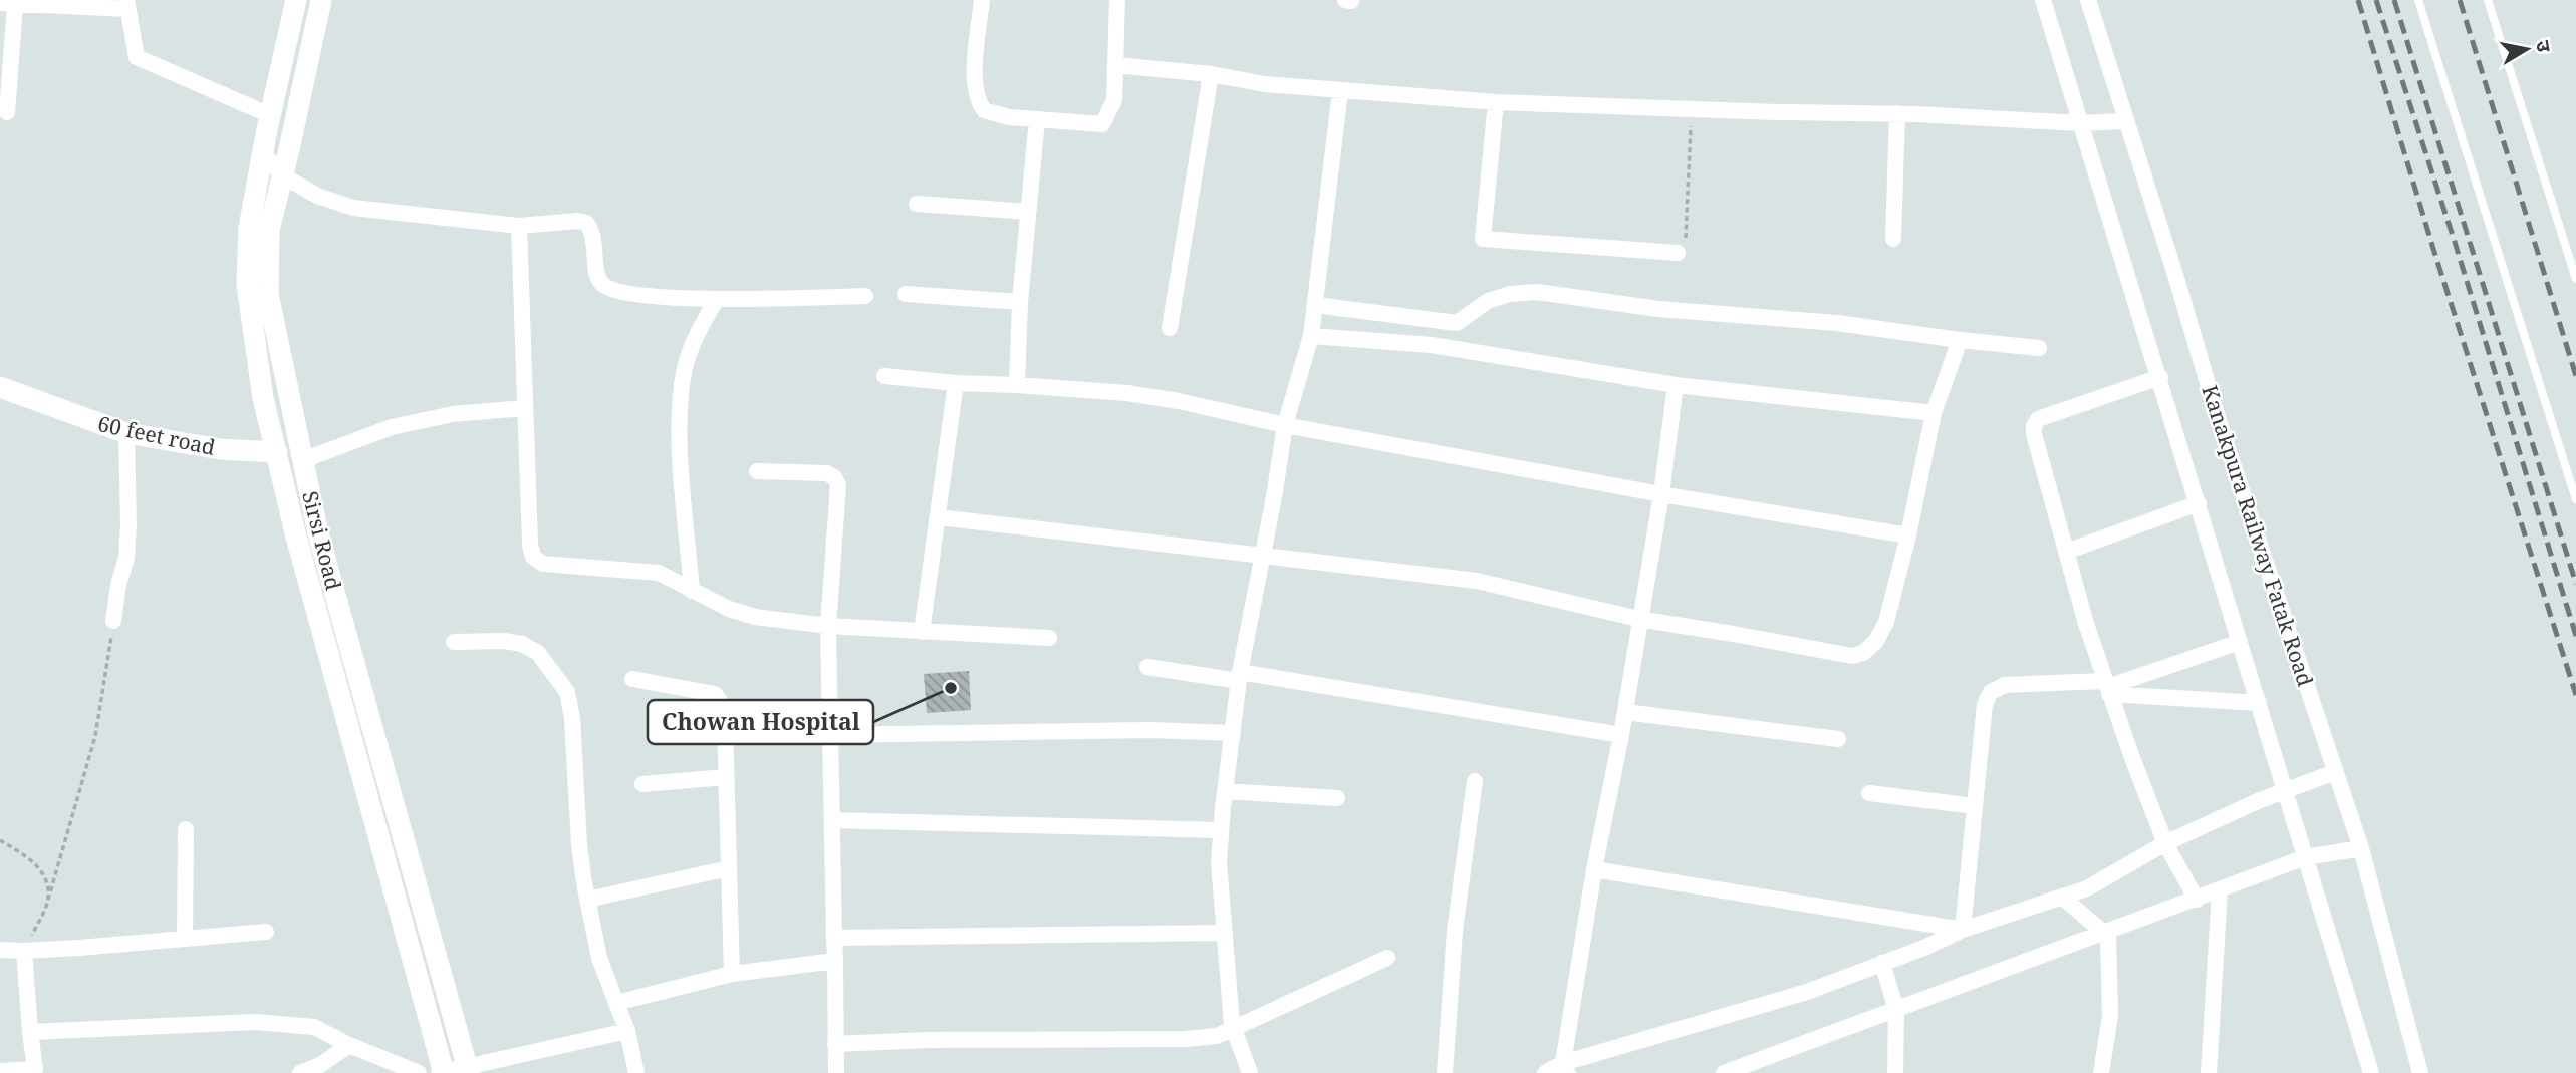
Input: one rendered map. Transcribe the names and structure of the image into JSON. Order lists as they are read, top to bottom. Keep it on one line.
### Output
{"streets":{"main road":["60 feet road","Sirsi Road"],"street":["Kanakpura Railway Fatak Road"]},"crossings":[["60 feet road","Sirsi Road"]],"places":["Chowan Hospital"],"north":"right"}
